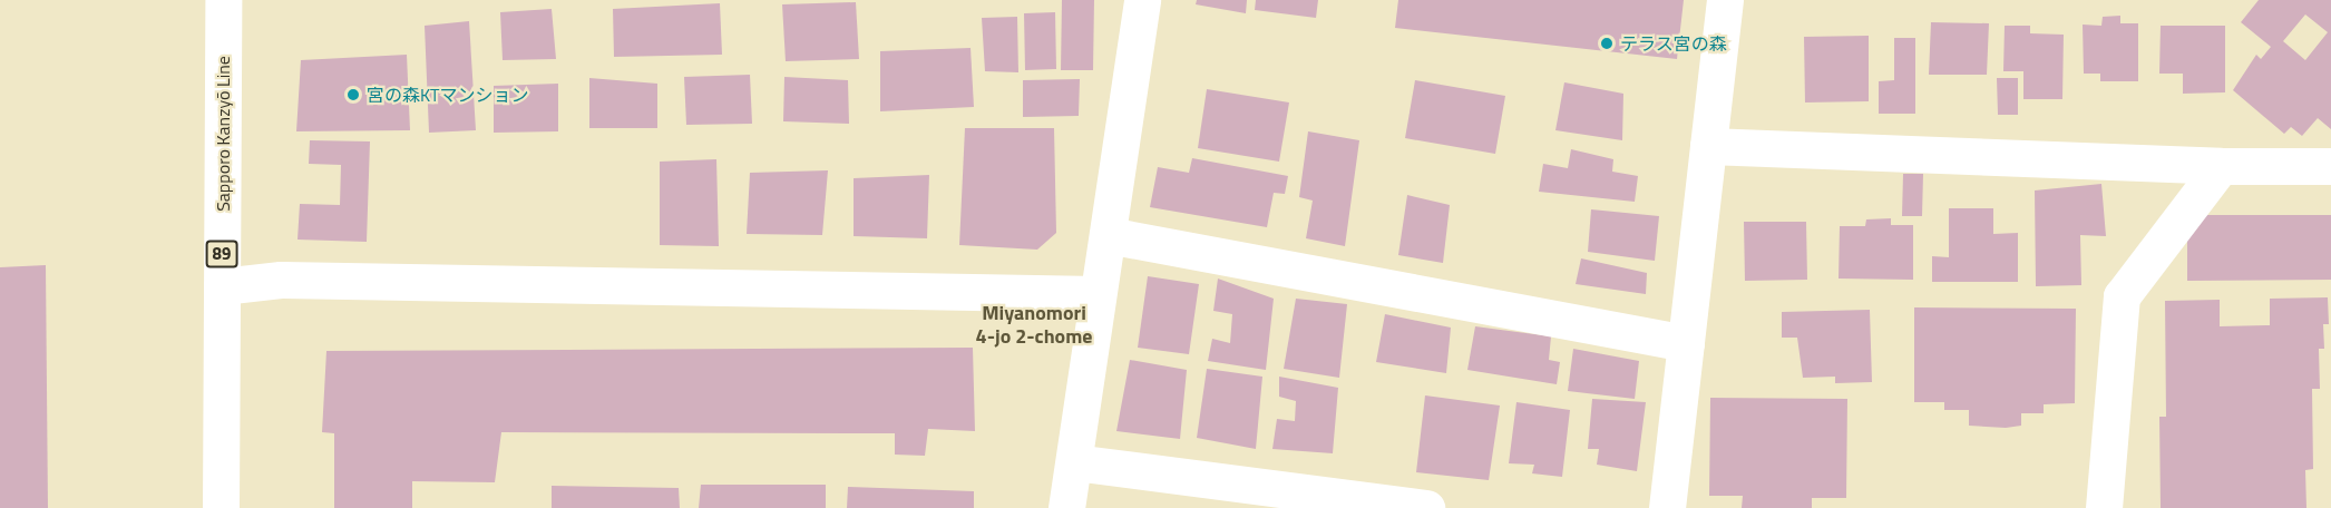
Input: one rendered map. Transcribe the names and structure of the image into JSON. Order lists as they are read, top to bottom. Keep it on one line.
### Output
{"streets":{"street":["Sapporo Kanzyō Line","89"]},"districts":["Miyanomori 4-jo 2-chome"],"places":["テラス宮の森","宮の森KTマンション"]}
